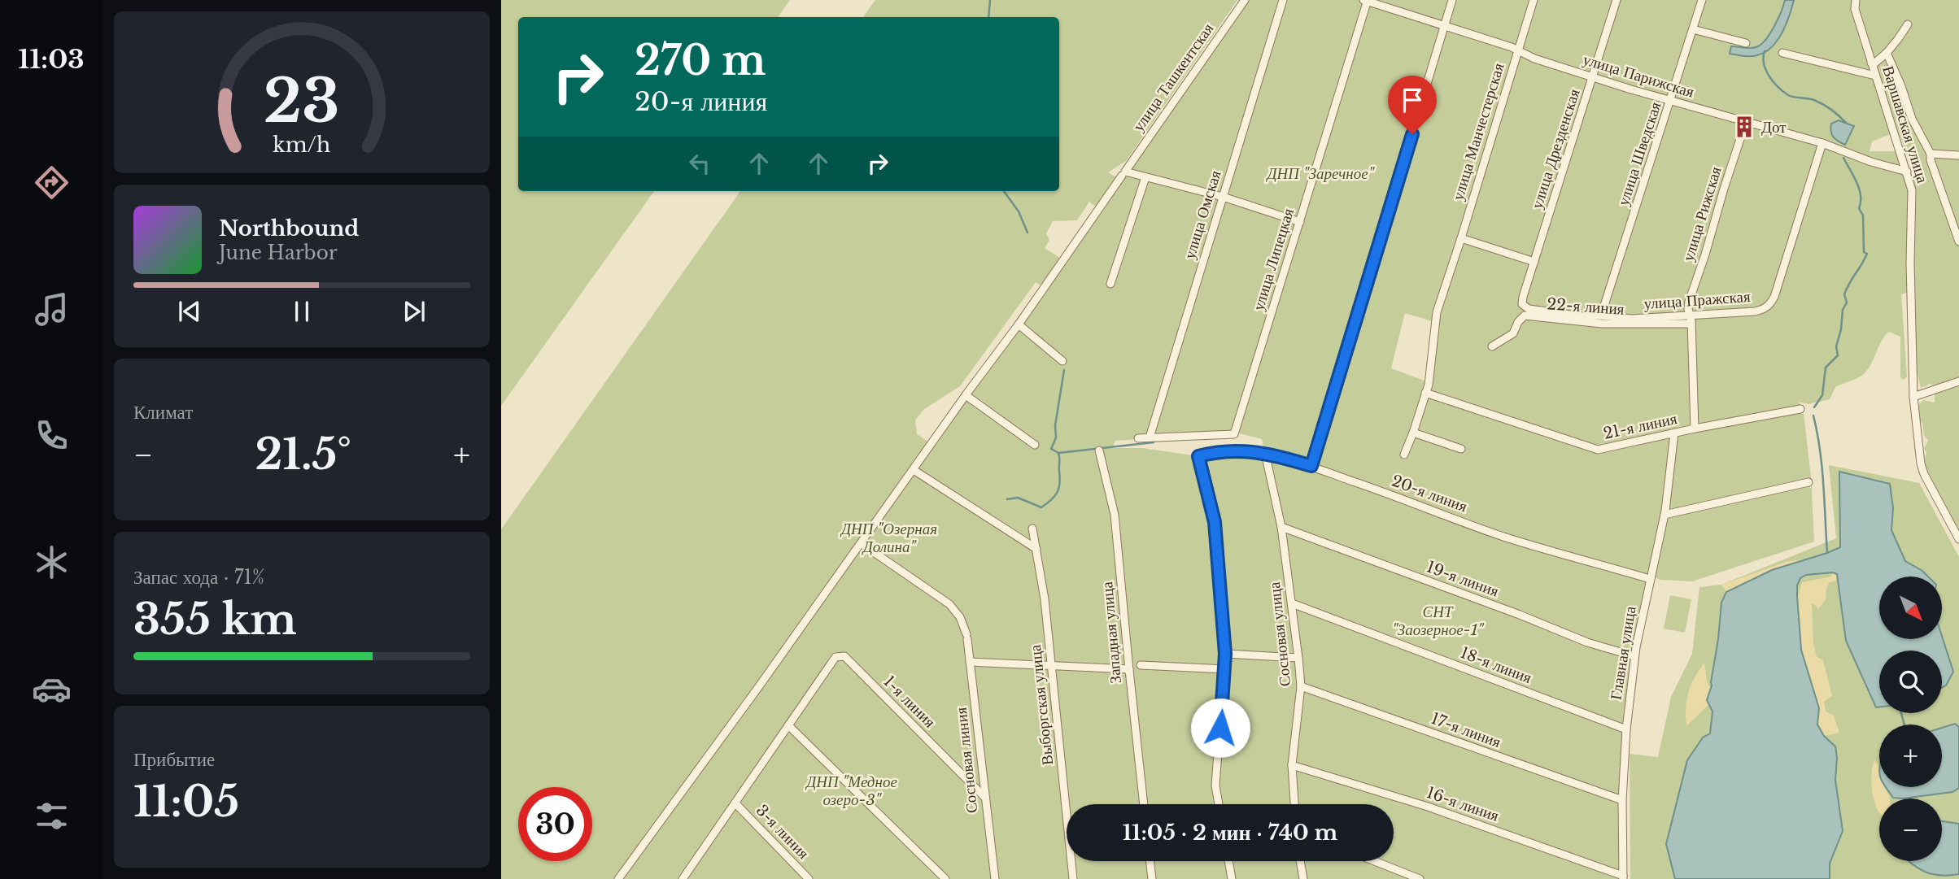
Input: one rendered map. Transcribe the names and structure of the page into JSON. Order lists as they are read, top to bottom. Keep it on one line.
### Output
{"streets":{"street":["улица Парижская","улица Ташкентская","Варшавская улица","улица Манчестерская","улица Дрезденская","улица Шведская","улица Рижская","улица Омская","улица Липецкая","улица Пражская","22-я линия","21-я линия","20-я линия","19-я линия","Западная улица","Сосновая улица","Главная улица","18-я линия","1-я линия","Выборгская улица","17-я линия","Сосновая линия","16-я линия","3-я линия"]},"crossings":[["улица Парижская","Варшавская улица"],["улица Парижская","улица Манчестерская"],["улица Парижская","улица Дрезденская"],["улица Парижская","улица Шведская"],["улица Парижская","улица Рижская"],["улица Парижская","улица Липецкая"],["улица Парижская","улица Пражская"],["улица Ташкентская","Сосновая линия"],["улица Манчестерская","21-я линия"],["улица Дрезденская","улица Пражская"],["улица Шведская","улица Пражская"],["улица Рижская","улица Пражская"],["улица Рижская","22-я линия"],["улица Рижская","21-я линия"],["улица Омская","улица Липецкая"],["21-я линия","Главная улица"],["20-я линия","Сосновая улица"],["20-я линия","Главная улица"],["19-я линия","Сосновая улица"],["19-я линия","Главная улица"],["Сосновая улица","18-я линия"],["Сосновая улица","17-я линия"],["Сосновая улица","16-я линия"],["Главная улица","18-я линия"],["Главная улица","17-я линия"],["Главная улица","16-я линия"],["1-я линия","Сосновая линия"]],"parks":["ДНП \"Заречное\"","ДНП \"Озерная Долина\"","СНТ \"Заозерное-1\"","ДНП \"Медное озеро-3\""],"places":{"building":["Дот"]},"north":"bottom right","page":{"tabs":"11:03","turn":["270 m","20-я линия"],"song":["Northbound","June Harbor"],"tile":["Климат",["Запас хода · 71%","355 km"],["Прибытие","11:05"]],"heat":["−","21.5°","+"],"map_buttons":["+","−"],"limit":"30","trip":"11:05 · 2 мин · 740 m","gauge":["23","km/h"]}}
